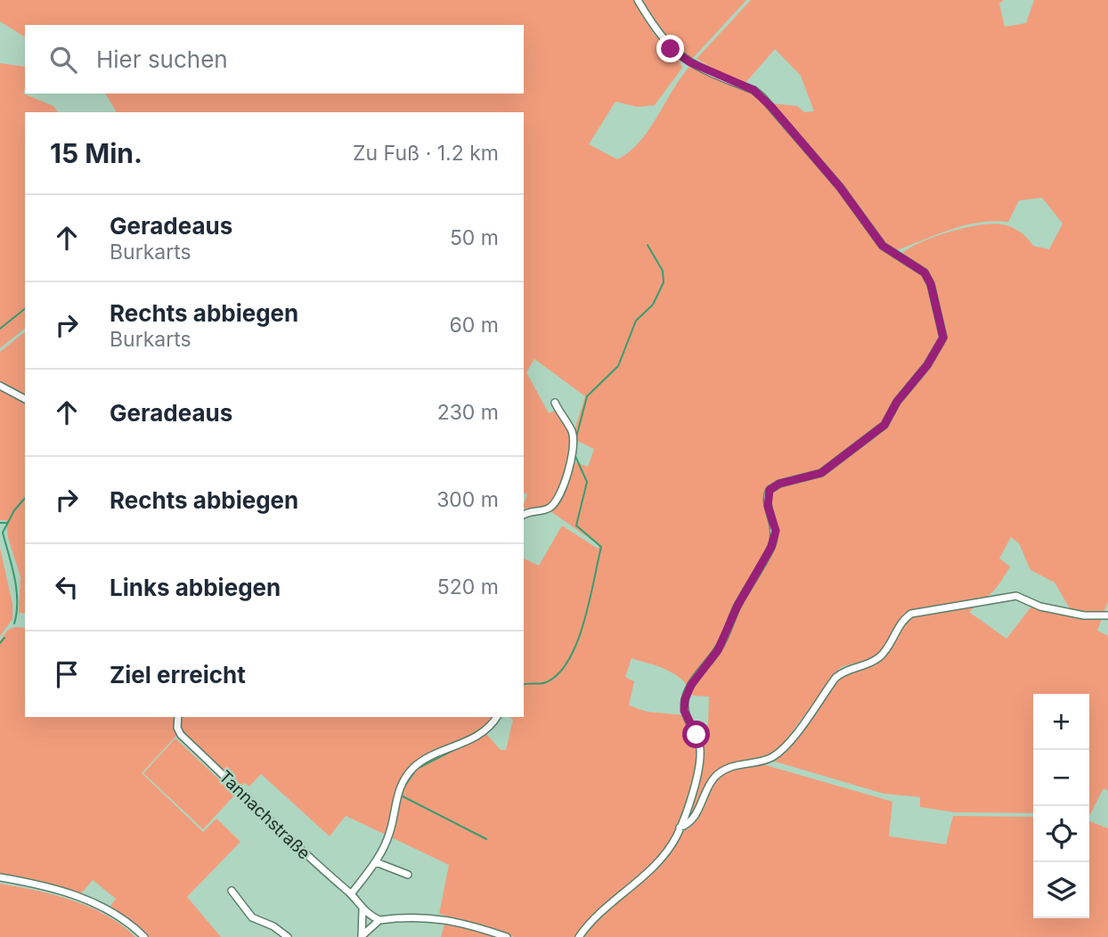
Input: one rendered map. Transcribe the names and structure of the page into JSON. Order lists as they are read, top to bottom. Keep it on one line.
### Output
{"streets":{"street":["Tannachstraße"]},"page":{"search":"Hier suchen","heading":["15 Min.","Zu Fuß · 1.2 km"],"list":[["Geradeaus","Burkarts","50 m"],["Rechts abbiegen","Burkarts","60 m"],["Geradeaus","230 m"],["Rechts abbiegen","300 m"],["Links abbiegen","520 m"],"Ziel erreicht"],"map_buttons":["+","−"]}}
